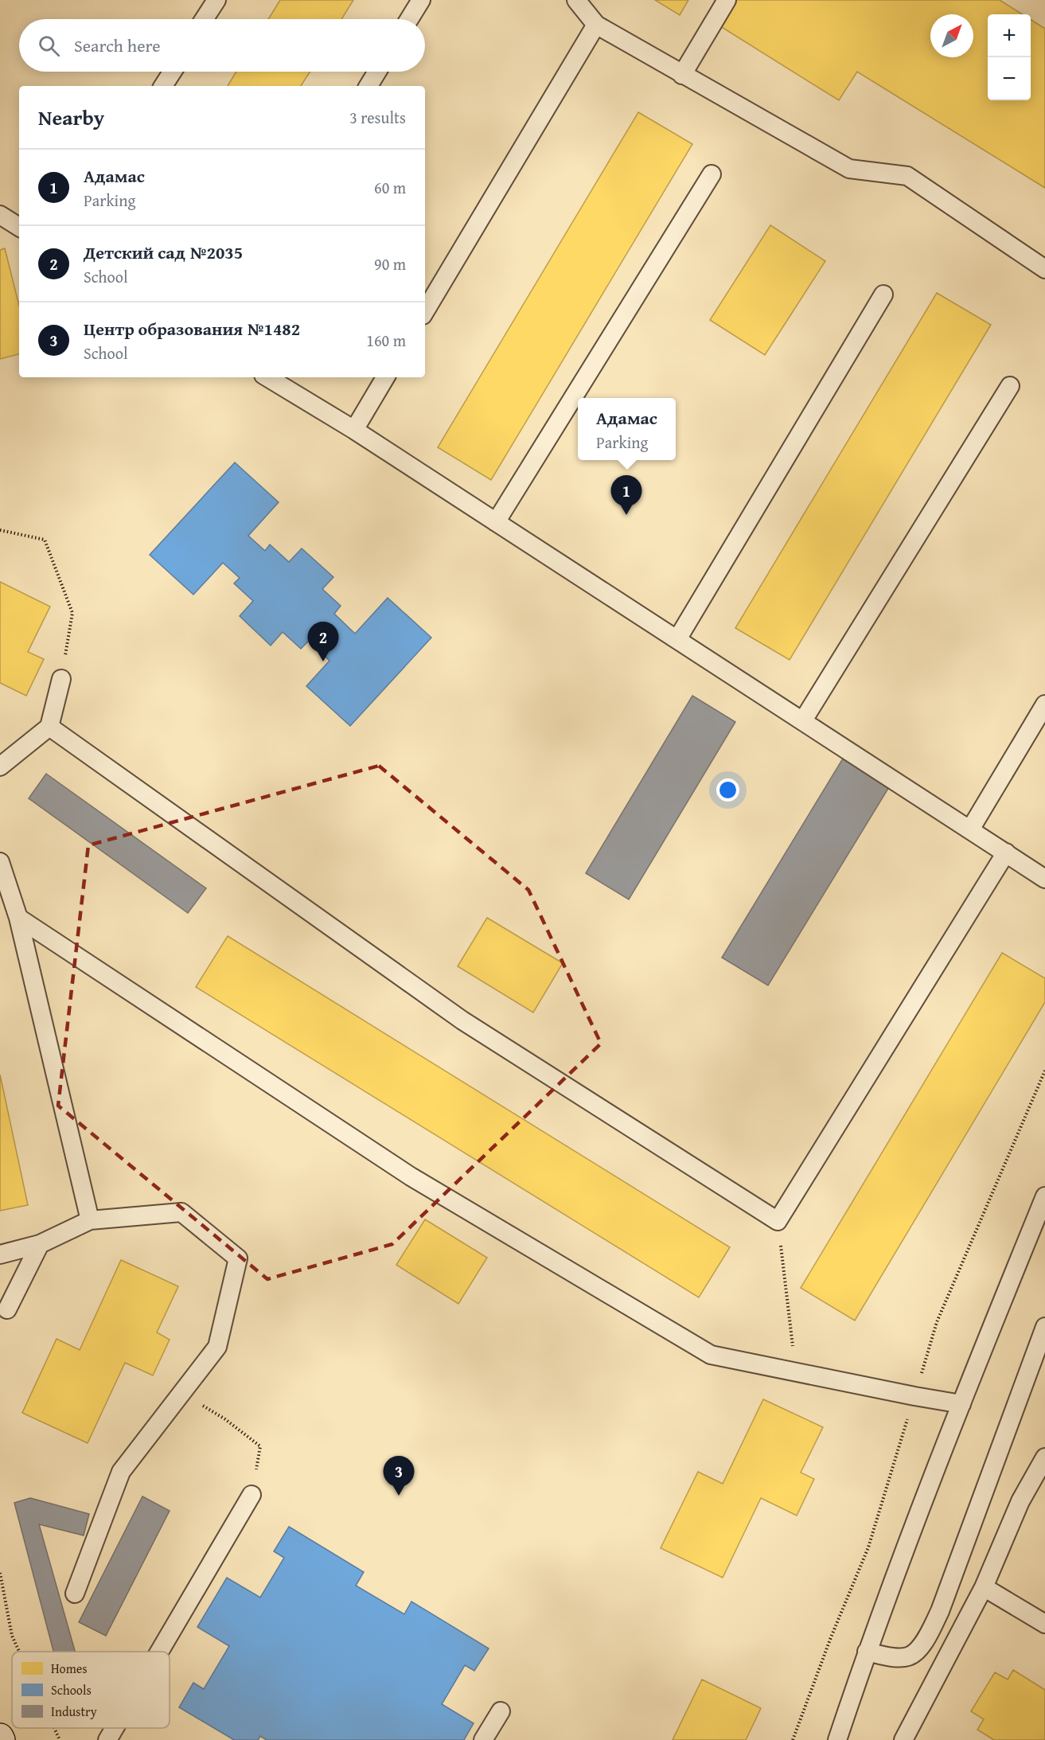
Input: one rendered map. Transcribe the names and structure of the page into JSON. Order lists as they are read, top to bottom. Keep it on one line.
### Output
{"legend":["Homes","Schools","Industry"],"north":"top right","page":{"map_buttons":["+","−"],"search":"Search here","heading":["Nearby","3 results"],"list":[{"mark":"1","name":"Адамас","note":"Parking","value":"60 m"},{"mark":"2","name":"Детский сад №2035","note":"School","value":"90 m"},{"mark":"3","name":"Центр образования №1482","note":"School","value":"160 m"}],"popup":["Адамас","Parking"],"pins":["1","2","3"]}}
